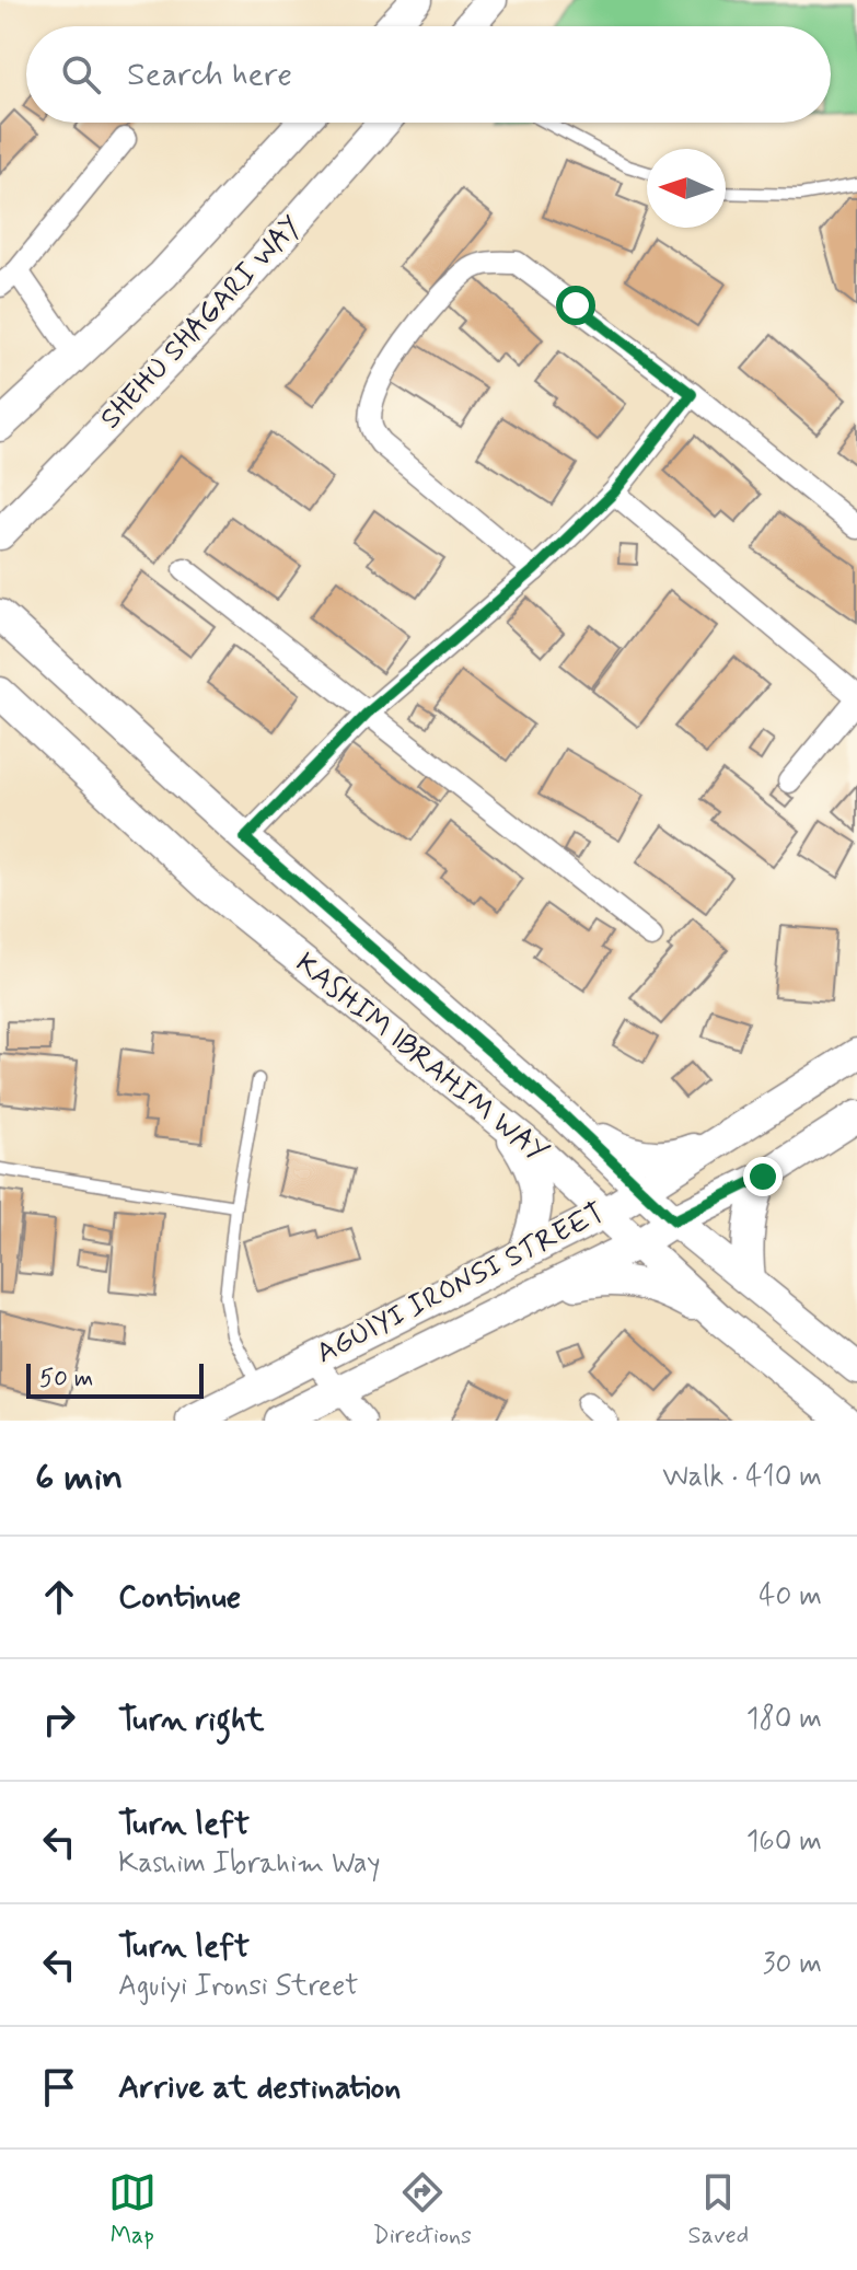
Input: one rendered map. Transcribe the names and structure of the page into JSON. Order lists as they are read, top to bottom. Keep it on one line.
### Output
{"streets":{"main road":["SHEHU SHAGARI WAY","KASHIM IBRAHIM WAY","AGUIYI IRONSI STREET"]},"crossings":[["KASHIM IBRAHIM WAY","AGUIYI IRONSI STREET"]],"scale_bar":"50 m","north":"left","page":{"search":"Search here","scale":"50 m","heading":["6 min","Walk · 410 m"],"list":[["Continue","40 m"],["Turn right","180 m"],["Turn left","Kashim Ibrahim Way","160 m"],["Turn left","Aguiyi Ironsi Street","30 m"],"Arrive at destination"],"nav":["Map","Directions","Saved"]}}
